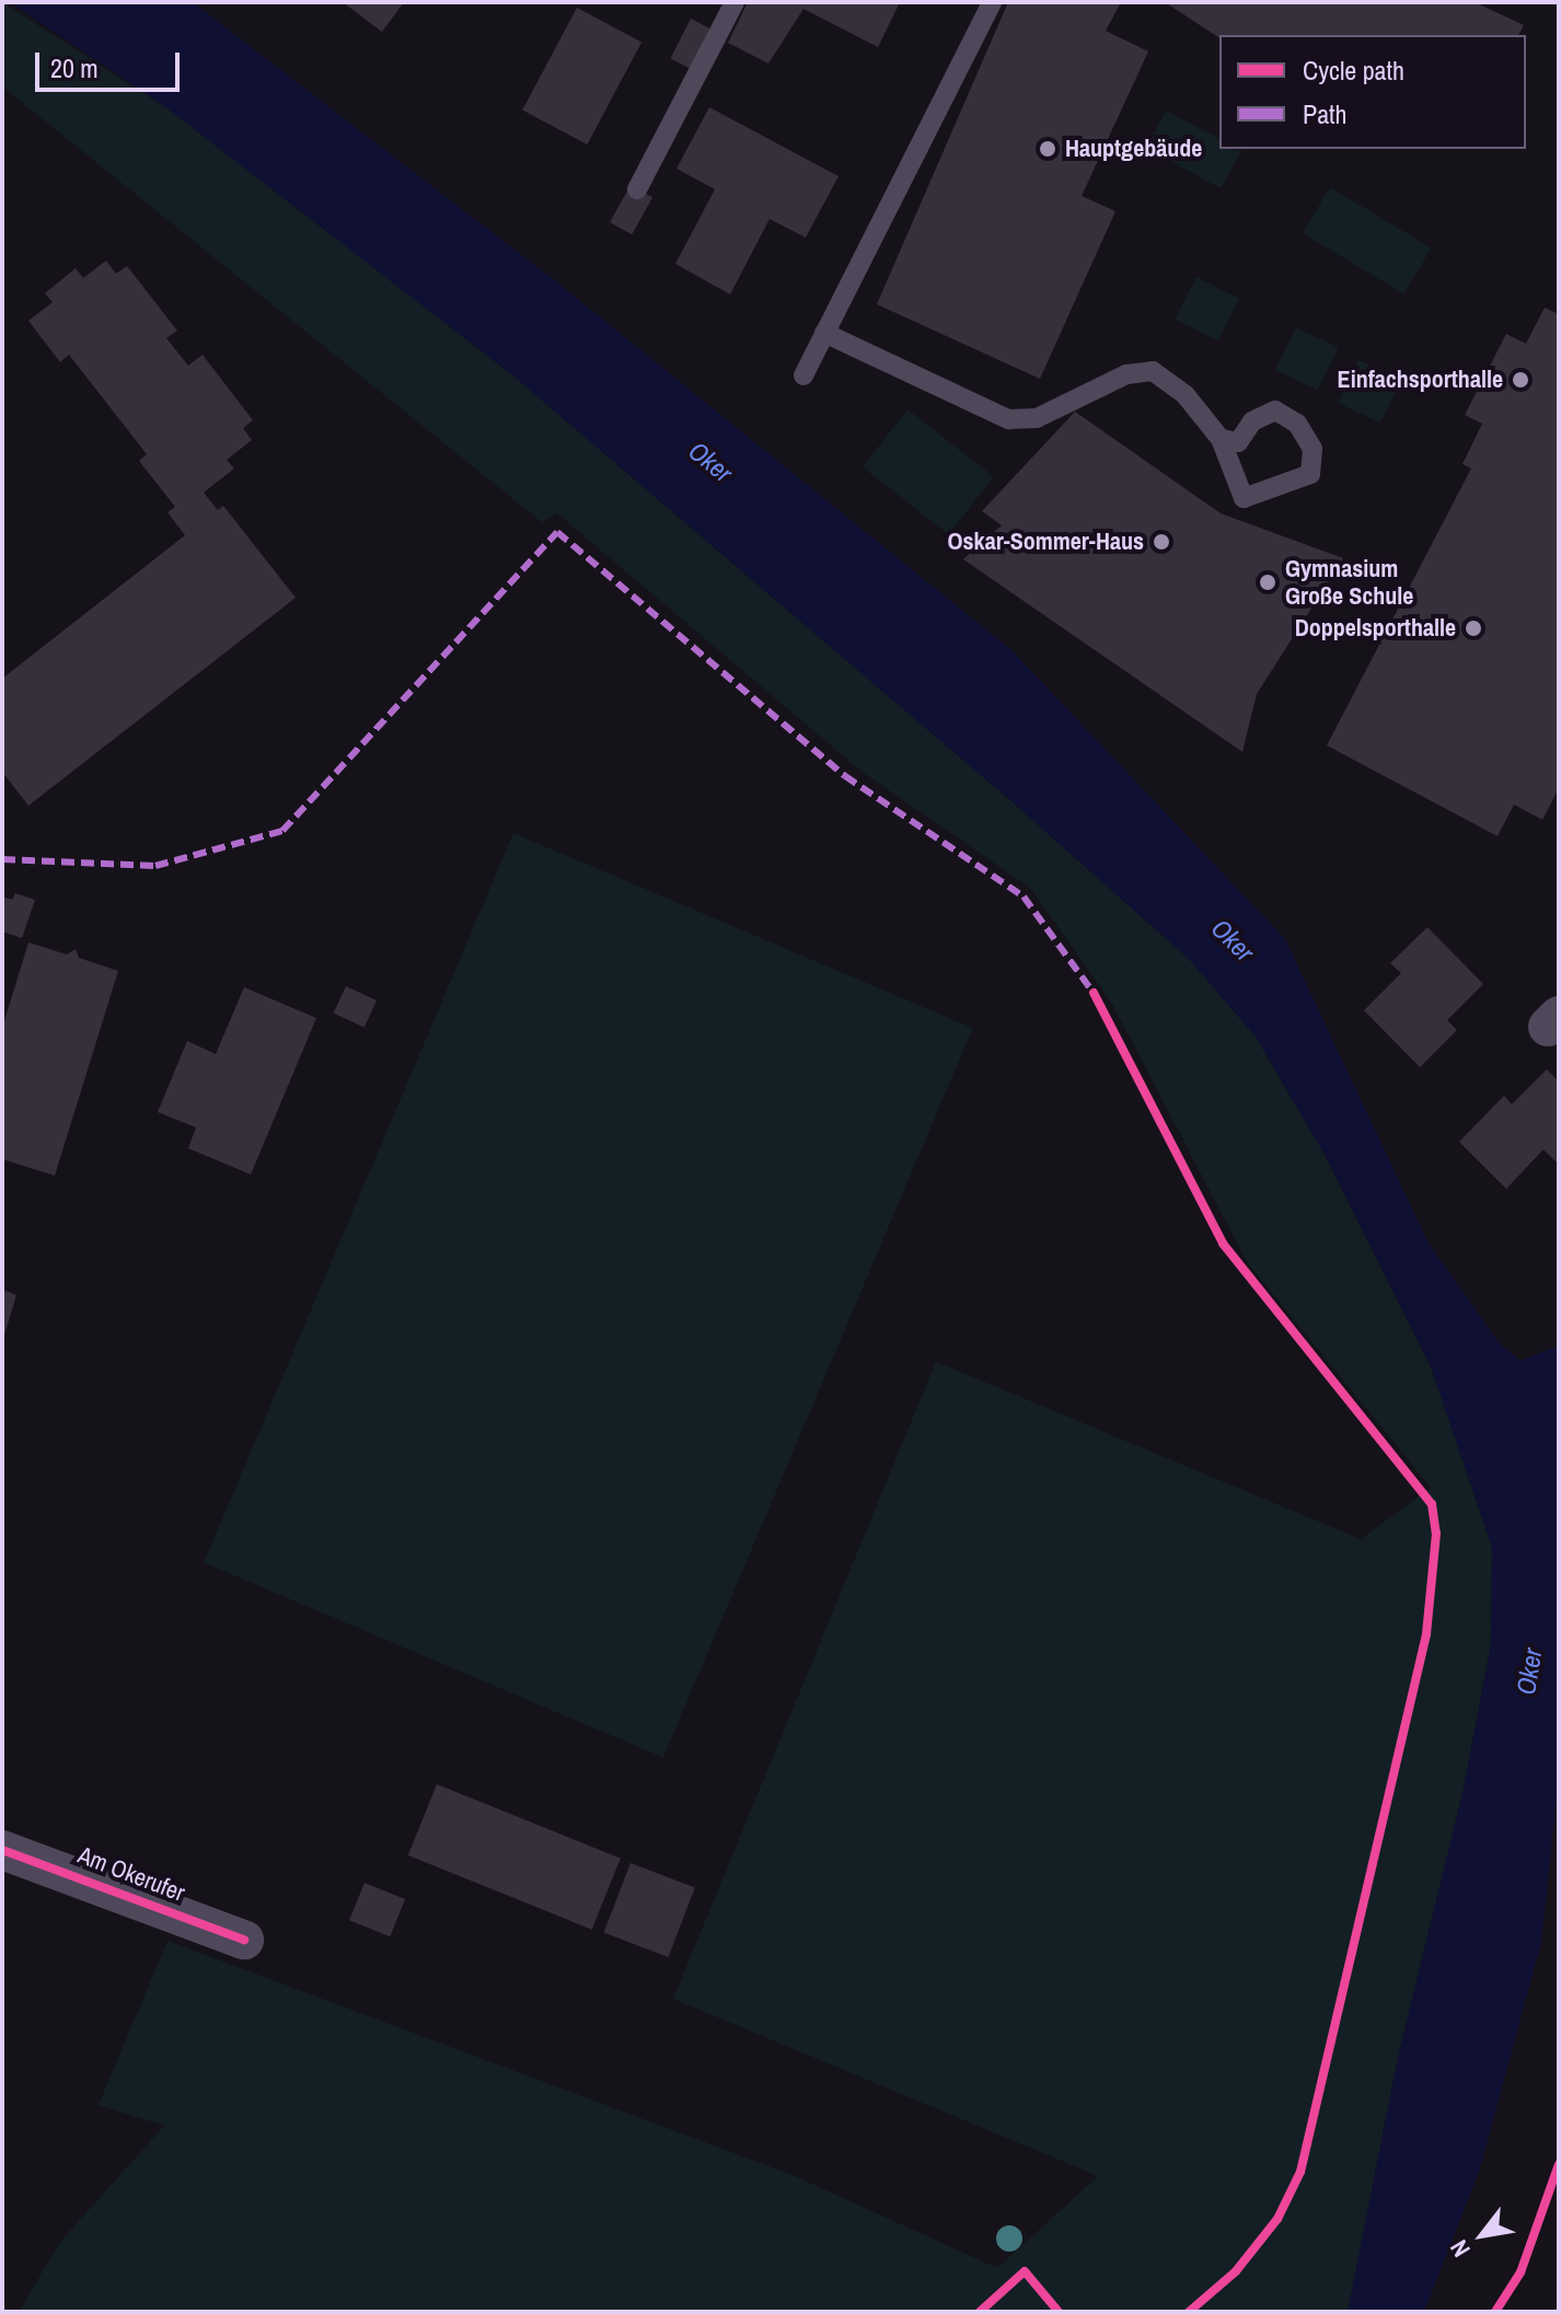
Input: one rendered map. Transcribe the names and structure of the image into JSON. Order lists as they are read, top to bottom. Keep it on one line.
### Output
{"streets":{"street":["Am Okerufer"]},"water":["Oker"],"places":["Hauptgebäude","Einfachsporthalle","Oskar-Sommer-Haus","Gymnasium Große Schule","Doppelsporthalle"],"legend":["Cycle path","Path"],"scale_bar":"20 m","north":"bottom left"}
